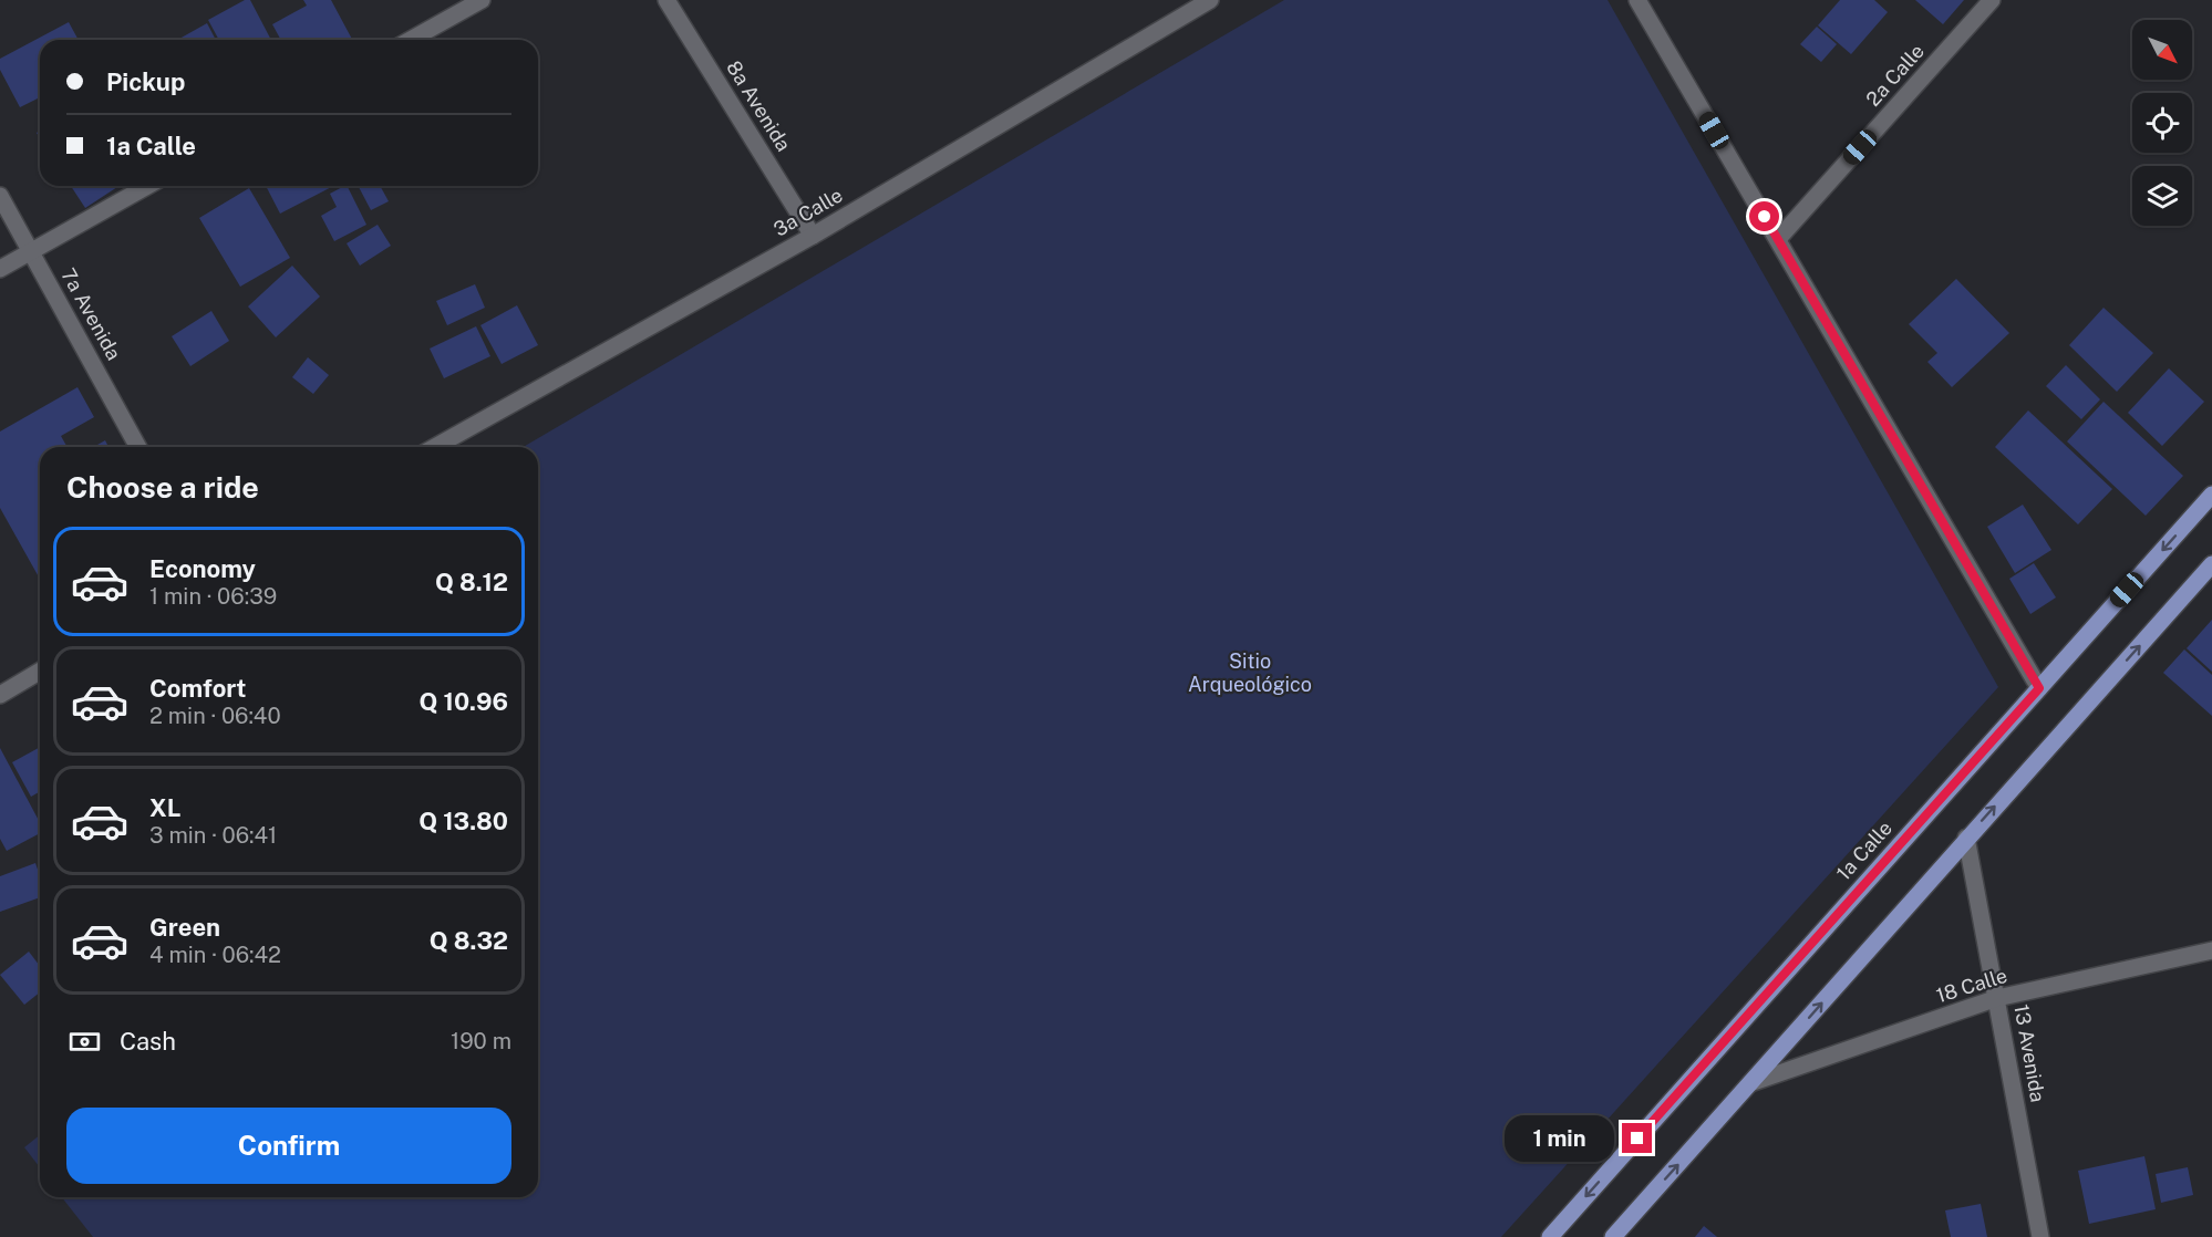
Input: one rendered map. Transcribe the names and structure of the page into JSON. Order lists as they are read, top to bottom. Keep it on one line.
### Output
{"streets":{"main road":["1a Calle"],"street":["2a Calle","8a Avenida","3a Calle","7a Avenida","18 Calle","13 Avenida"]},"crossings":[["8a Avenida","3a Calle"],["18 Calle","13 Avenida"]],"parks":["Sitio Arqueológico"],"north":"bottom right","page":{"banner":["Pickup","1a Calle"],"heading":"Choose a ride","list":[{"name":"Economy","note":"1 min · 06:39","value":"Q 8.12"},{"name":"Comfort","note":"2 min · 06:40","value":"Q 10.96"},{"name":"XL","note":"3 min · 06:41","value":"Q 13.80"},{"name":"Green","note":"4 min · 06:42","value":"Q 8.32"}],"pay":["Cash","190 m"],"buttons":"Confirm","bubble":"1 min"}}
